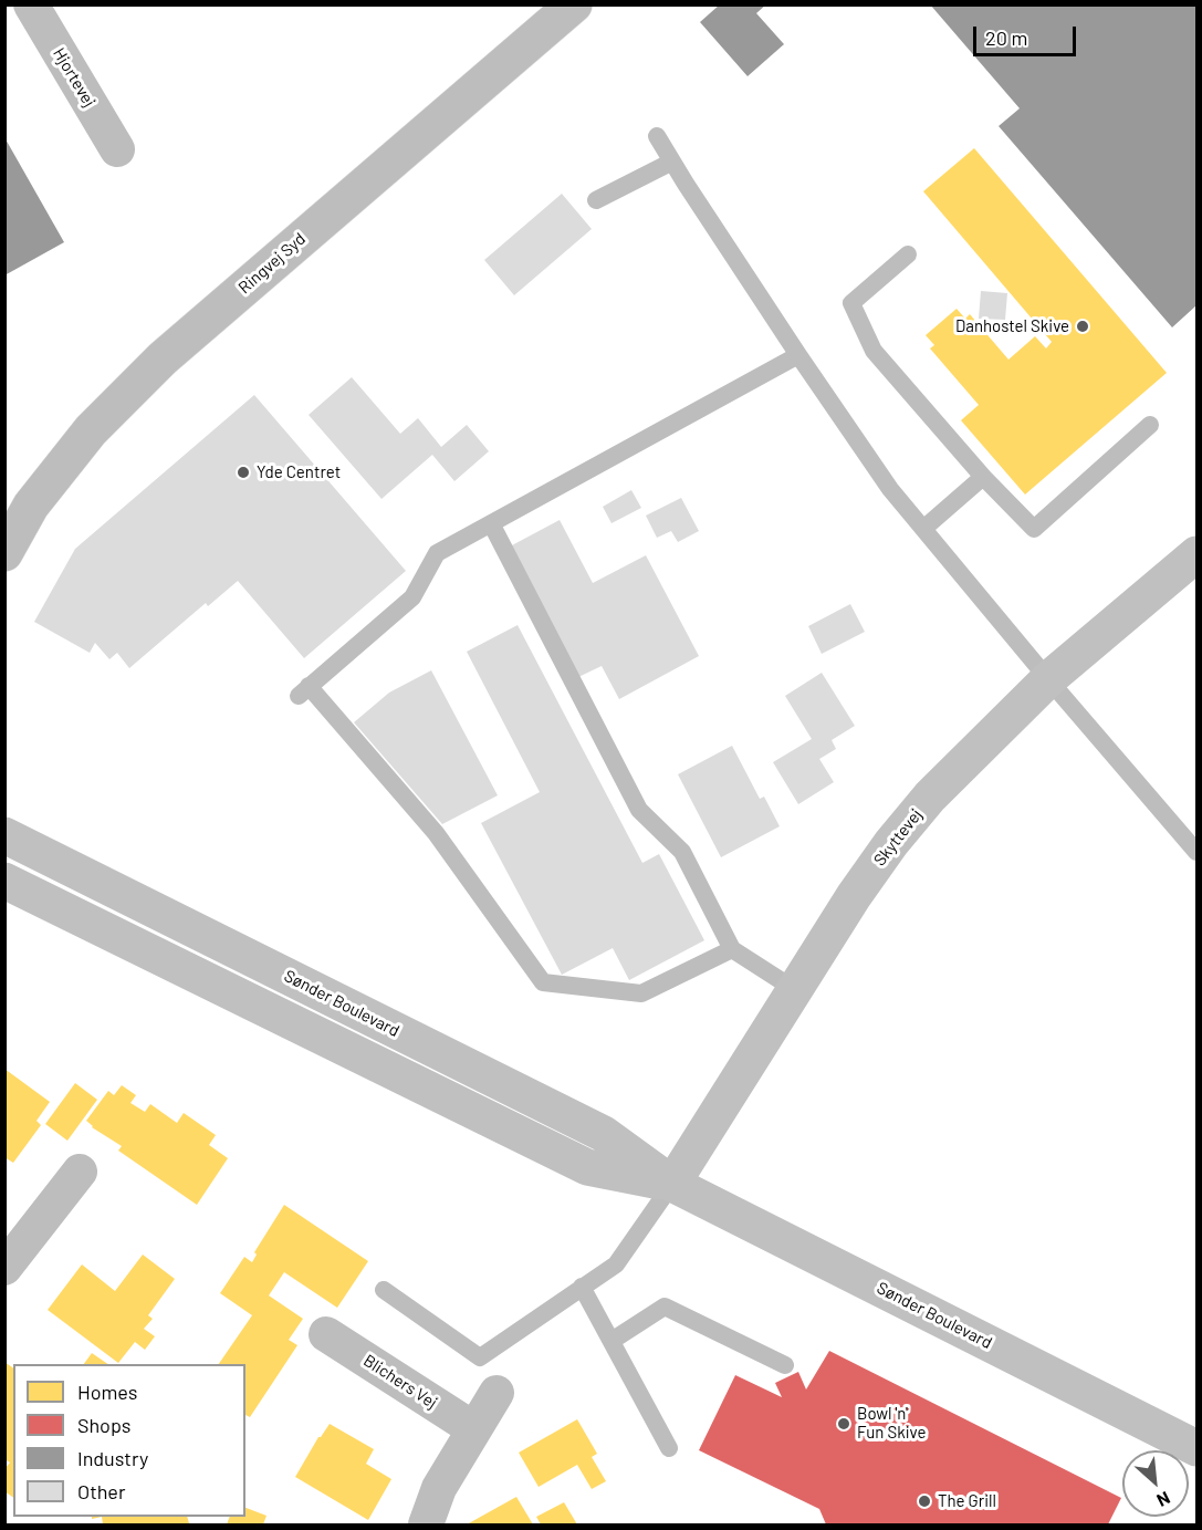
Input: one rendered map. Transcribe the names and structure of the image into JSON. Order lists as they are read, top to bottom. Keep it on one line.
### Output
{"streets":{"main road":["Ringvej Syd"],"street":["Hjortevej","Skyttevej","Sønder Boulevard","Blichers Vej"]},"crossings":[["Skyttevej","Sønder Boulevard"]],"places":["Danhostel Skive","Yde Centret","Bowl 'n' Fun Skive","The Grill"],"legend":["Homes","Shops","Industry","Other"],"scale_bar":"20 m","north":"bottom right"}
